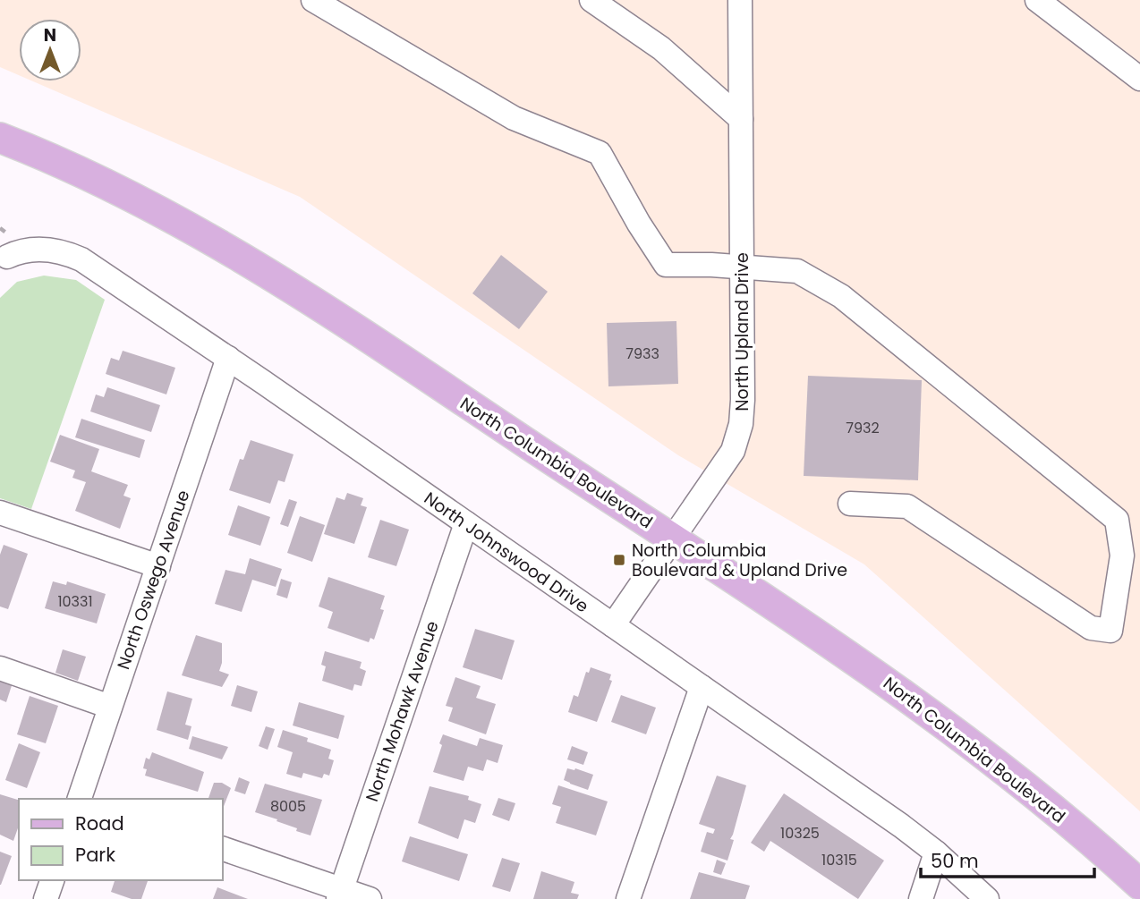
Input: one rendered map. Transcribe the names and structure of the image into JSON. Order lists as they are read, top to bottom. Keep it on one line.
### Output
{"streets":{"main road":["North Columbia Boulevard"],"street":["North Upland Drive","North Johnswood Drive","North Oswego Avenue","North Mohawk Avenue"]},"crossings":[["North Upland Drive","North Columbia Boulevard"],["North Upland Drive","North Johnswood Drive"],["North Johnswood Drive","North Oswego Avenue"],["North Johnswood Drive","North Mohawk Avenue"]],"places":{"transit":["North Columbia Boulevard & Upland Drive"]},"house_numbers":["7933","7932","10331","8005","10325","10315"],"legend":["Road","Park"],"scale_bar":"50 m","north":"top"}
